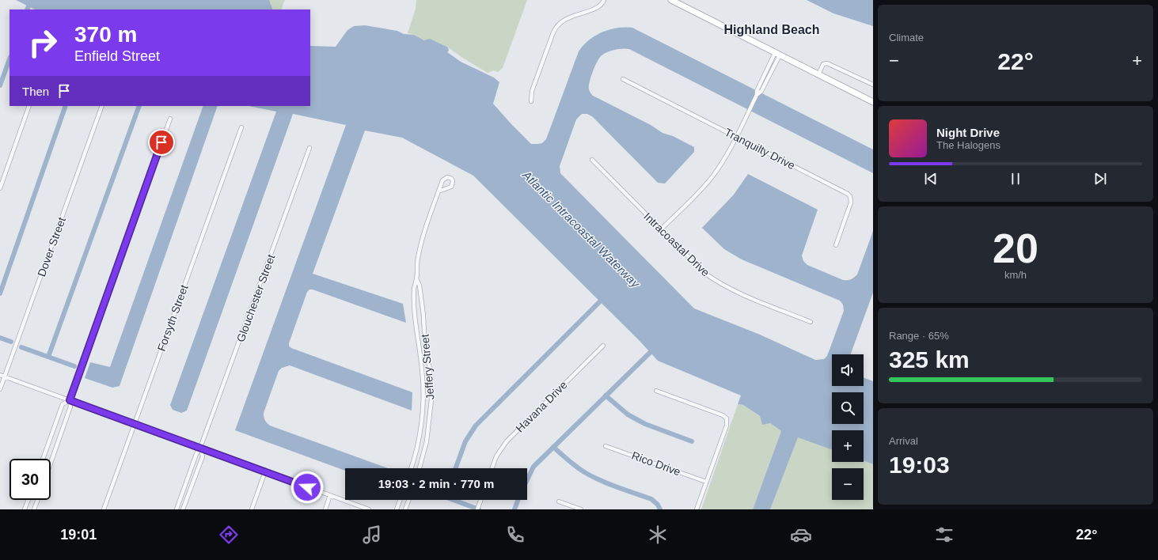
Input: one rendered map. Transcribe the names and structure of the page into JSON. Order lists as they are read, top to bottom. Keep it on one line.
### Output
{"streets":{"street":["Tranquilty Drive","Intracoastal Drive","Dover Street","Glouchester Street","Forsyth Street","Jeffery Street","Havana Drive","Rico Drive"]},"districts":["Highland Beach"],"water":["Atlantic Intracoastal Waterway"],"page":{"tile":["Climate",["20","km/h"],["Range · 65%","325 km"],["Arrival","19:03"]],"turn":["370 m","Enfield Street"],"heat":["−","22°","+"],"then":"Then","song":["Night Drive","The Halogens"],"map_buttons":["+","−"],"limit":"30","trip":"19:03 · 2 min · 770 m","tabs":["19:01","22°"]}}
